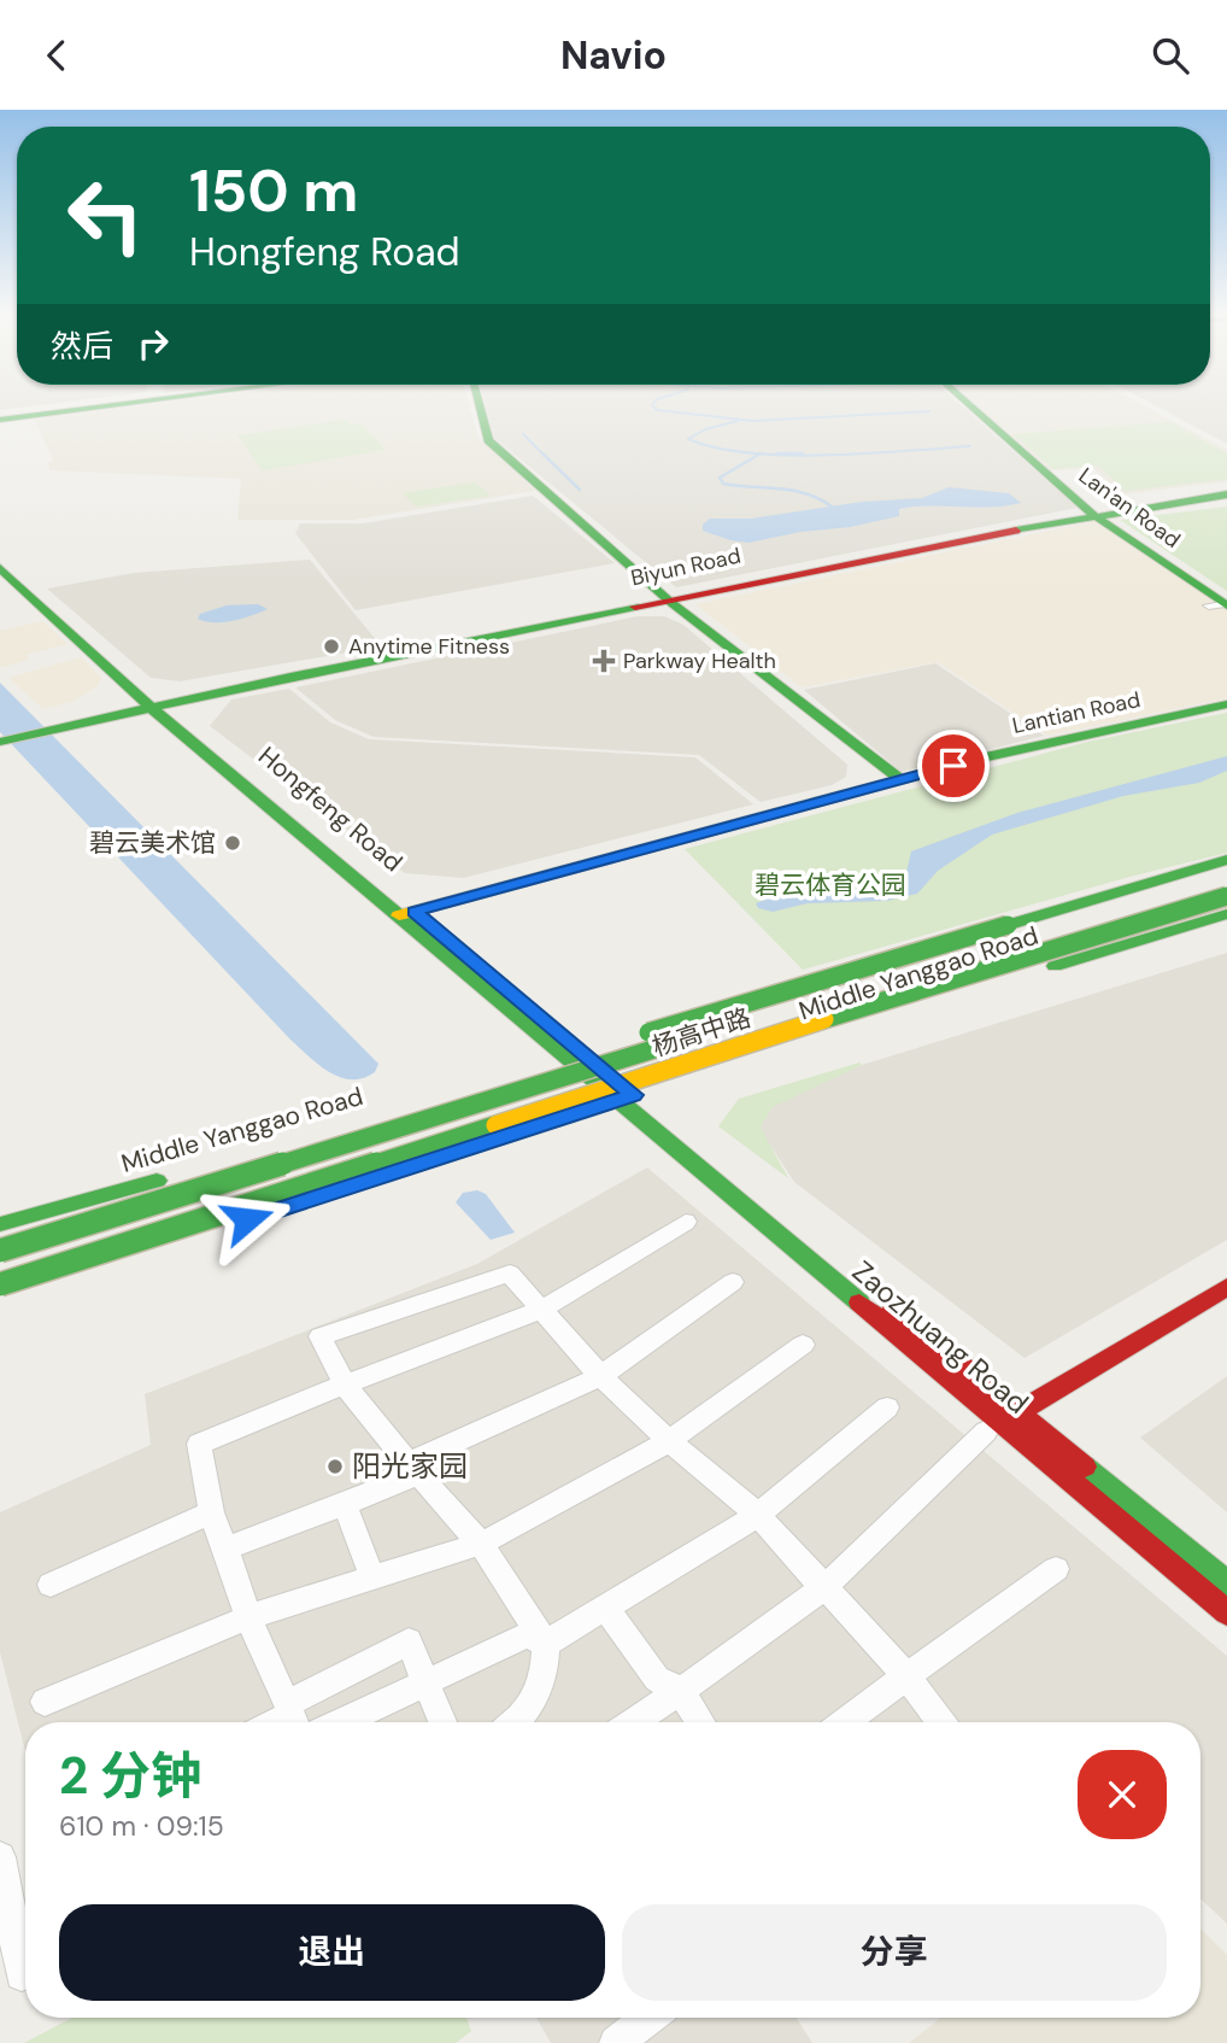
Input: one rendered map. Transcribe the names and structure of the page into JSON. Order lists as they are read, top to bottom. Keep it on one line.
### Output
{"streets":{"main road":["Lan'an Road","Biyun Road","Lantian Road","Hongfeng Road","Middle Yanggao Road","杨高中路","Zaozhuang Road"]},"crossings":[["Lan'an Road","Biyun Road"],["Biyun Road","Hongfeng Road"],["Lantian Road","Hongfeng Road"],["Hongfeng Road","Middle Yanggao Road"],["Hongfeng Road","Zaozhuang Road"],["Middle Yanggao Road","Zaozhuang Road"]],"parks":["碧云体育公园"],"places":{"other":["Anytime Fitness","碧云美术馆","阳光家园"],"health":["Parkway Health"]},"page":{"header":"Navio","turn":["150 m","Hongfeng Road"],"then":"然后","heading":["2 分钟","610 m · 09:15"],"buttons":["退出","分享"]}}
